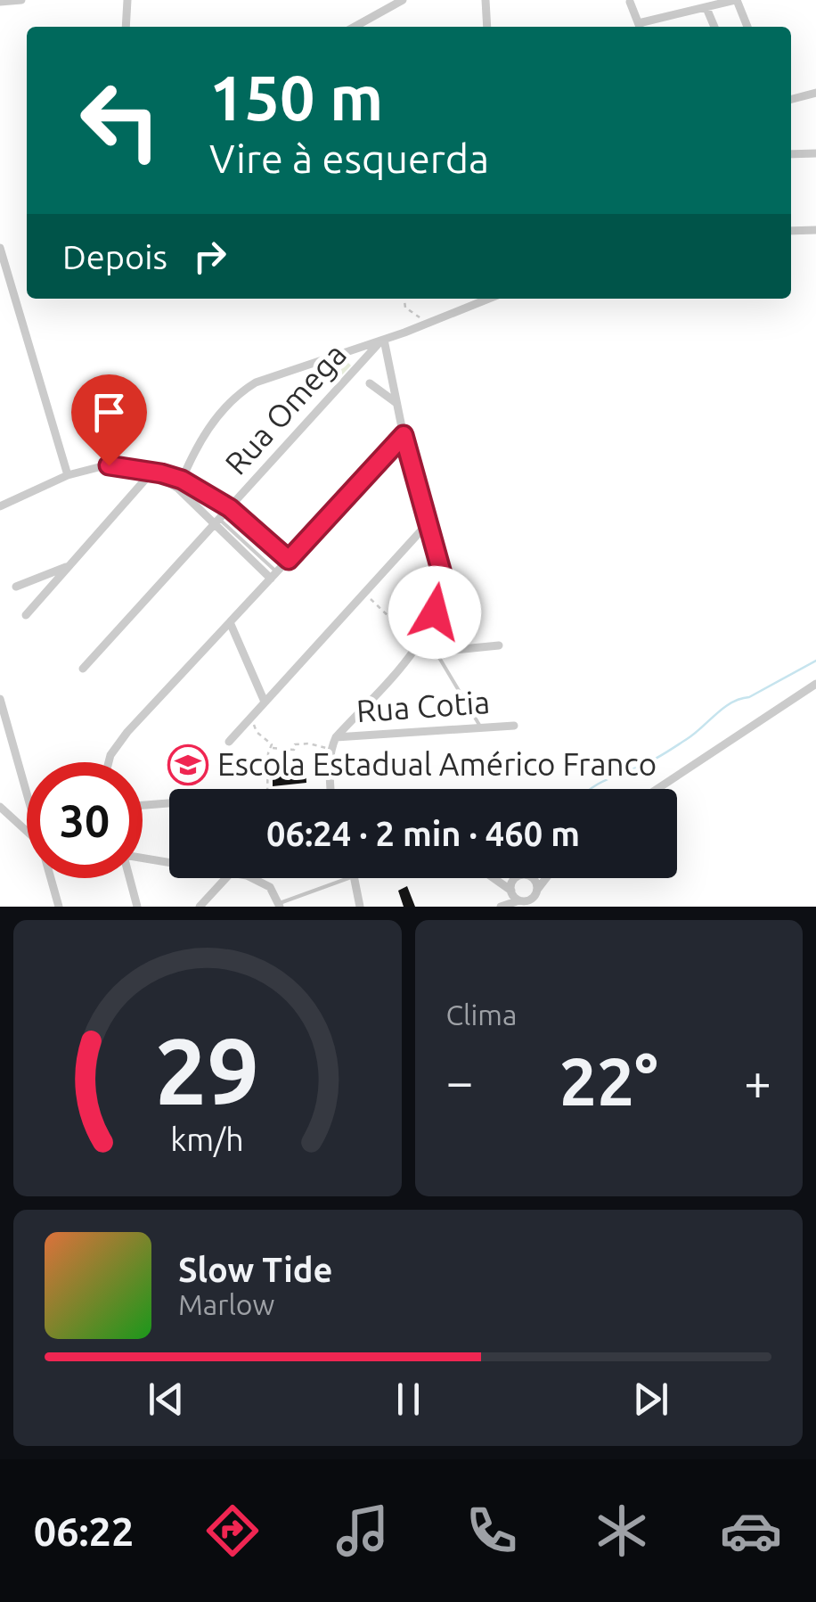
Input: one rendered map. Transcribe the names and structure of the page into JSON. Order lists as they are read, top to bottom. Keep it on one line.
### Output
{"streets":{"street":["Rua Omega","Rua Cotia"]},"places":{"school or university":["Escola Estadual Américo Franco"]},"page":{"turn":["150 m","Vire à esquerda"],"then":"Depois","limit":"30","trip":"06:24 · 2 min · 460 m","tile":"Clima","heat":["−","22°","+"],"song":["Slow Tide","Marlow"],"tabs":"06:22","gauge":["29","km/h"]}}
